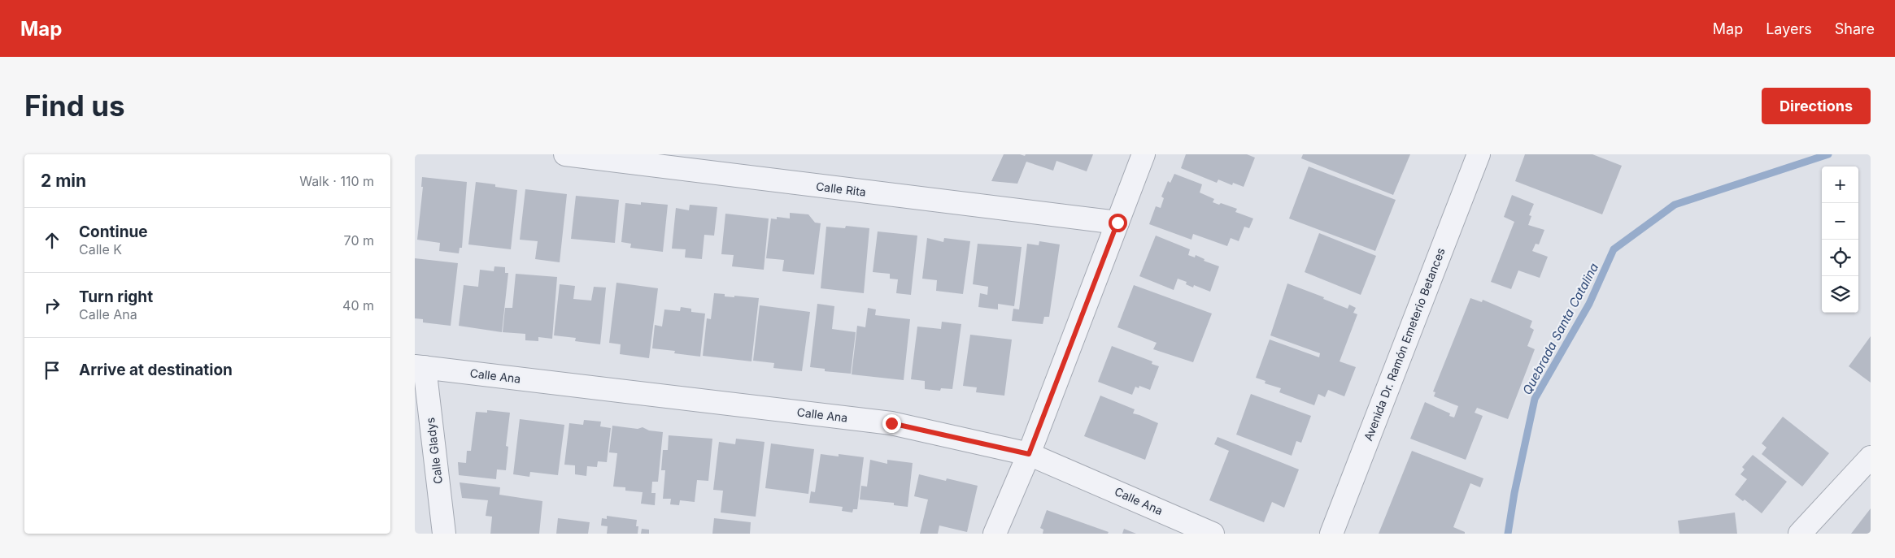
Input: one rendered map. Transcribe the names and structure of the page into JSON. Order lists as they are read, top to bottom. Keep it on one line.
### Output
{"streets":{"street":["Calle Rita","Avenida Dr. Ramón Emeterio Betances","Calle Ana","Calle Gladys"]},"crossings":[["Calle Ana","Calle Gladys"]],"water":["Quebrada Santa Catalina"],"page":{"header":"Map","nav":["Map","Layers","Share"],"buttons":"Directions","title":"Find us","heading":["2 min","Walk · 110 m"],"map_buttons":["+","−"],"list":[["Continue","Calle K","70 m"],["Turn right","Calle Ana","40 m"],"Arrive at destination"]}}
